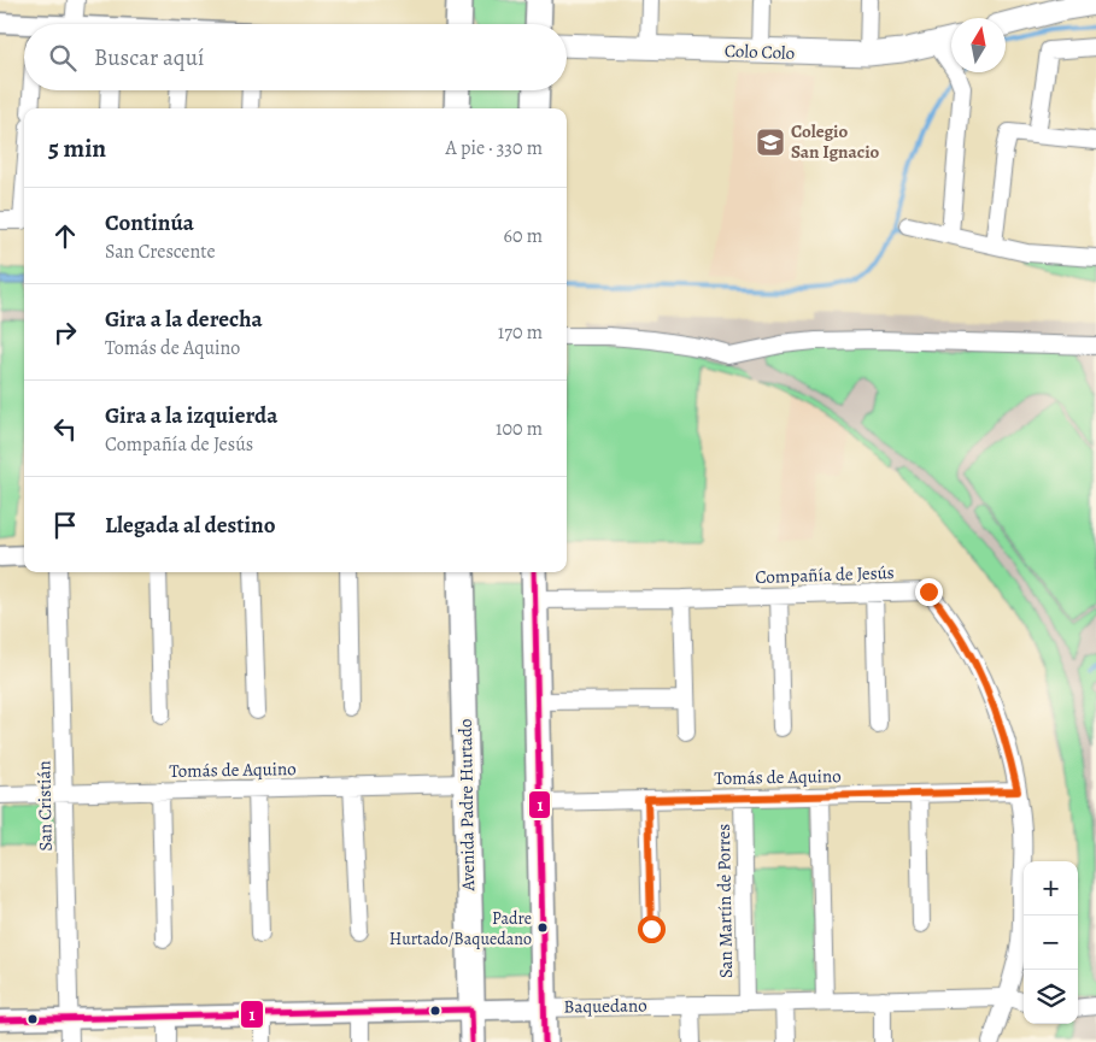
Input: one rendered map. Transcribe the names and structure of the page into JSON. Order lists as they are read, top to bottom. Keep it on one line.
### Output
{"streets":{"main road":["Colo Colo","Avenida Padre Hurtado"],"street":["Compañía de Jesús","Tomás de Aquino","San Cristián","San Martín de Porres","Baquedano"]},"crossings":[["Compañía de Jesús","Tomás de Aquino"],["Compañía de Jesús","Baquedano"],["Tomás de Aquino","Avenida Padre Hurtado"],["Tomás de Aquino","San Cristián"],["Tomás de Aquino","San Martín de Porres"],["Avenida Padre Hurtado","Baquedano"],["San Cristián","Baquedano"],["San Martín de Porres","Baquedano"]],"places":{"school or university":["Colegio San Ignacio"],"other":["Padre Hurtado/Baquedano"]},"lines":["transit line 1"],"north":"top","page":{"search":"Buscar aquí","heading":["5 min","A pie · 330 m"],"list":[["Continúa","San Crescente","60 m"],["Gira a la derecha","Tomás de Aquino","170 m"],["Gira a la izquierda","Compañía de Jesús","100 m"],"Llegada al destino"],"map_buttons":["+","−"]}}
